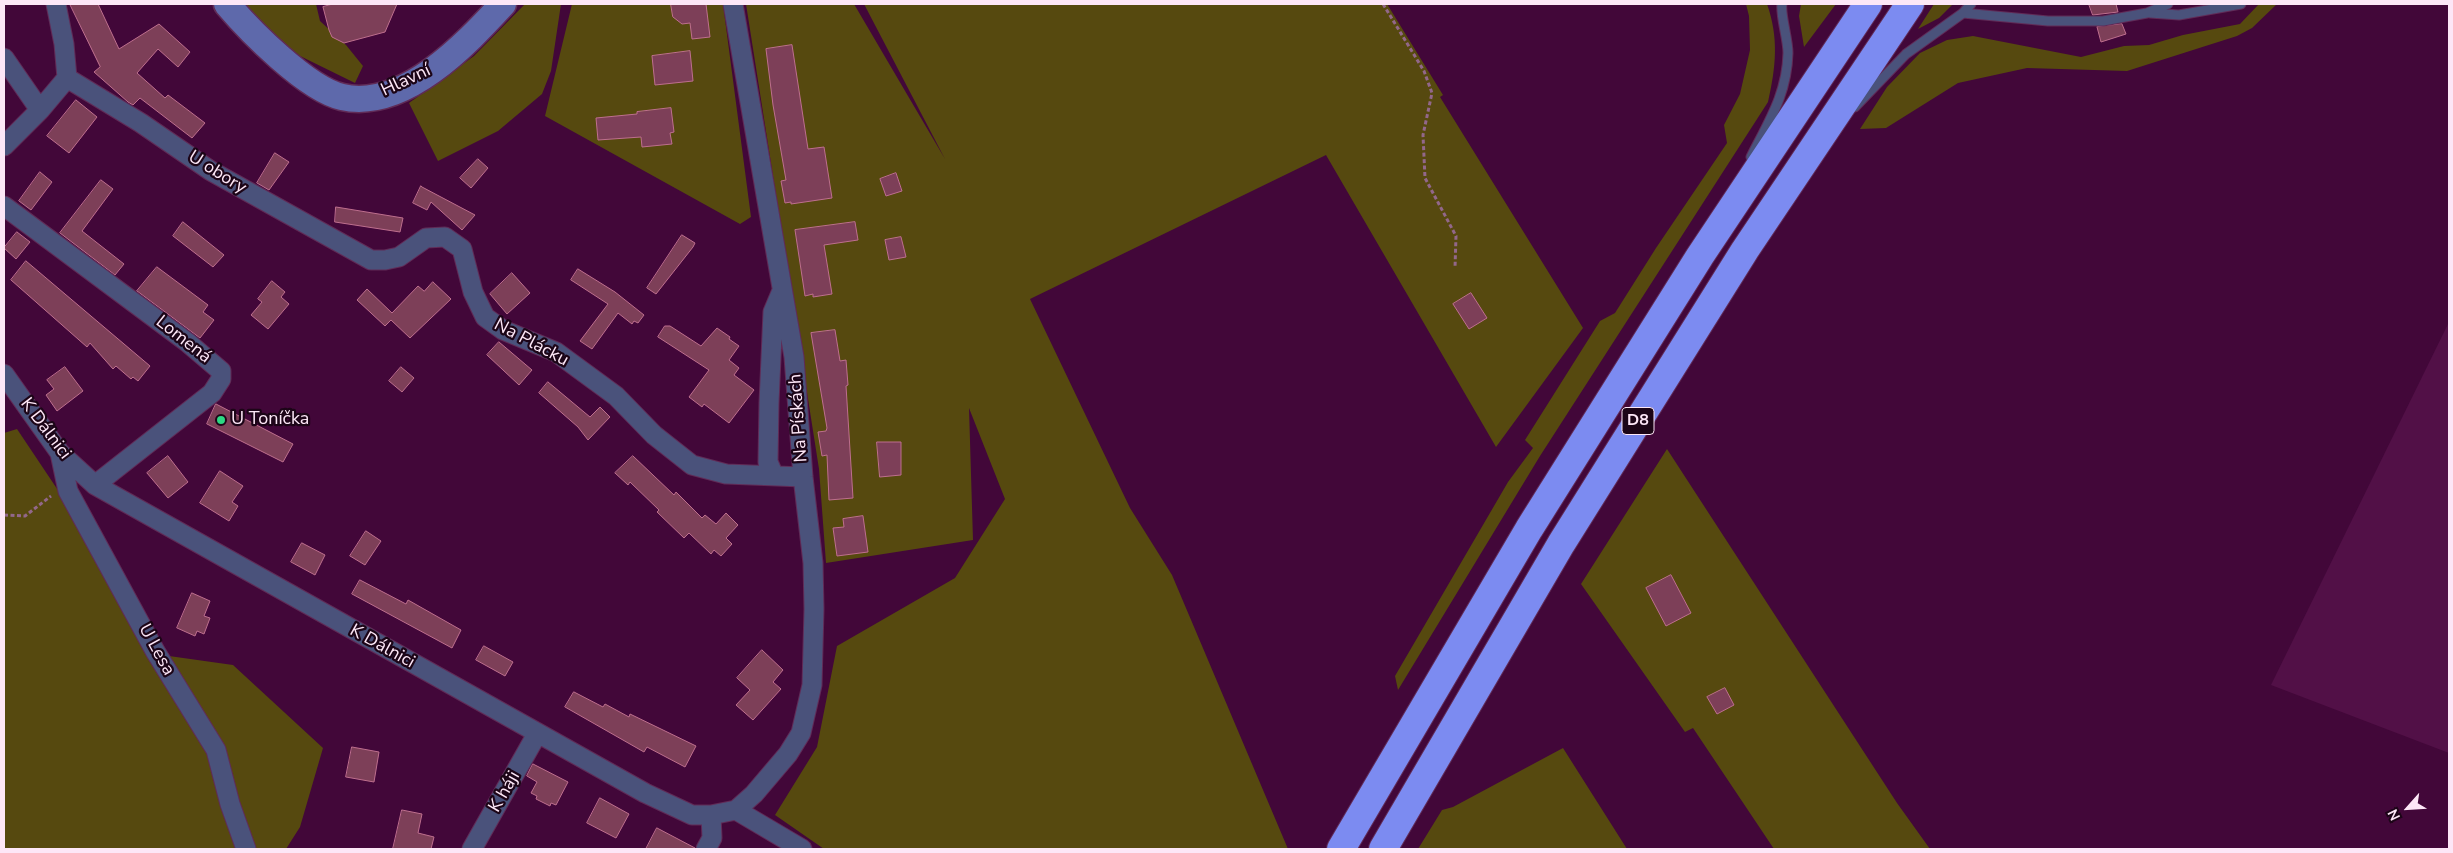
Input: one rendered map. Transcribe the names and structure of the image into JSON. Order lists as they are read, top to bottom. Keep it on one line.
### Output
{"streets":{"highway":["D8"],"street":["Hlavní","U obory","Lomená","Na Plácku","Na Pískách","K Dálnici","U Lesa","K háji"]},"crossings":[["U obory","Na Plácku"],["Lomená","K Dálnici"],["Na Plácku","Na Pískách"],["Na Pískách","K Dálnici"],["K Dálnici","U Lesa"],["K Dálnici","K háji"]],"places":["U Toníčka"],"north":"bottom left"}
